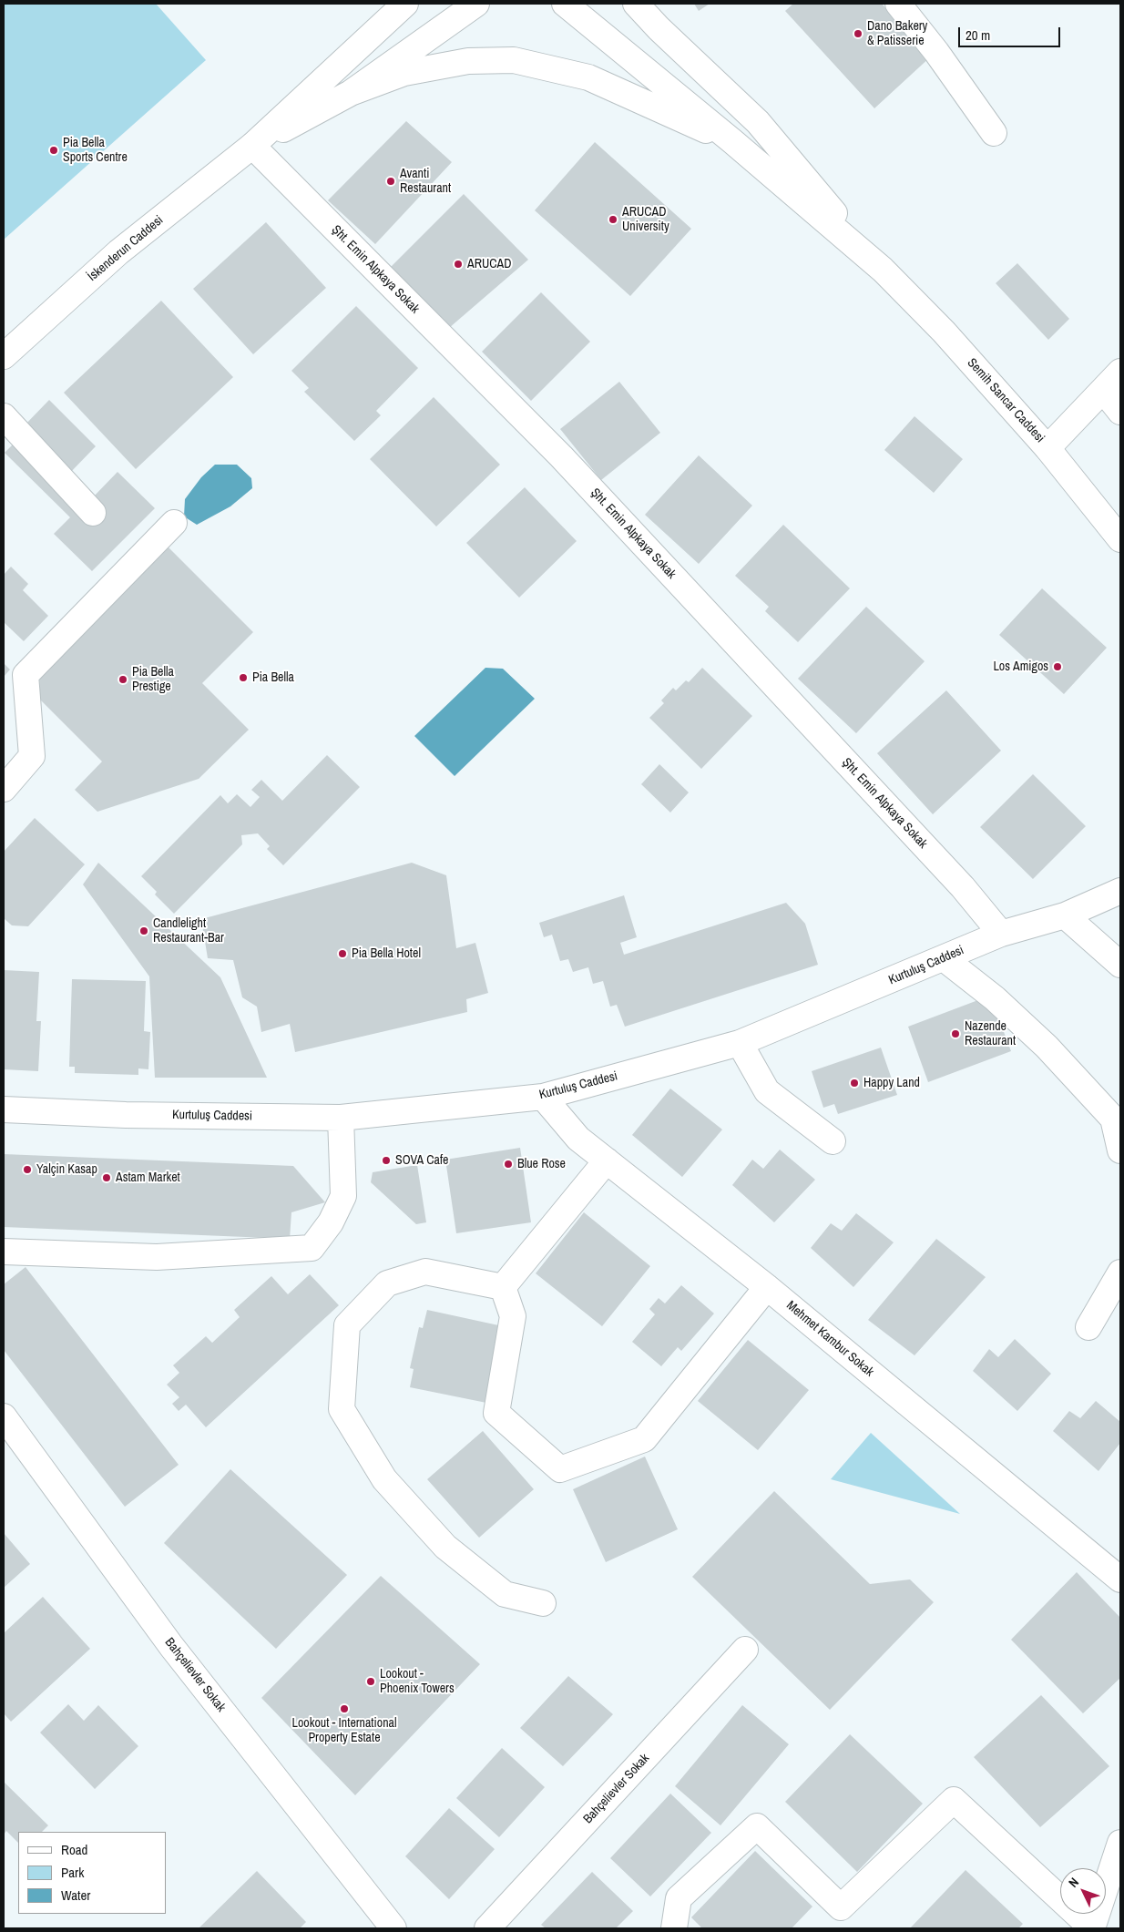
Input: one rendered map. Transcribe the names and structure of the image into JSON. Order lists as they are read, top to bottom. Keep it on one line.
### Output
{"streets":{"street":["İskenderun Caddesi","Şht. Emin Alpkaya Sokak","Semih Sancar Caddesi","Kurtuluş Caddesi","Mehmet Kambur Sokak","Bahçelievler Sokak"]},"crossings":[["İskenderun Caddesi","Şht. Emin Alpkaya Sokak"],["Şht. Emin Alpkaya Sokak","Kurtuluş Caddesi"],["Kurtuluş Caddesi","Mehmet Kambur Sokak"]],"places":["Dano Bakery & Patisserie","Pia Bella Sports Centre","Avanti Restaurant","ARUCAD University","ARUCAD","Los Amigos","Pia Bella","Pia Bella Prestige","Candlelight Restaurant-Bar","Pia Bella Hotel","Nazende Restaurant","Happy Land","SOVA Cafe","Blue Rose","Yalçin Kasap","Astam Market","Lookout - Phoenix Towers","Lookout - International Property Estate"],"legend":["Road","Park","Water"],"scale_bar":"20 m","north":"top left"}
